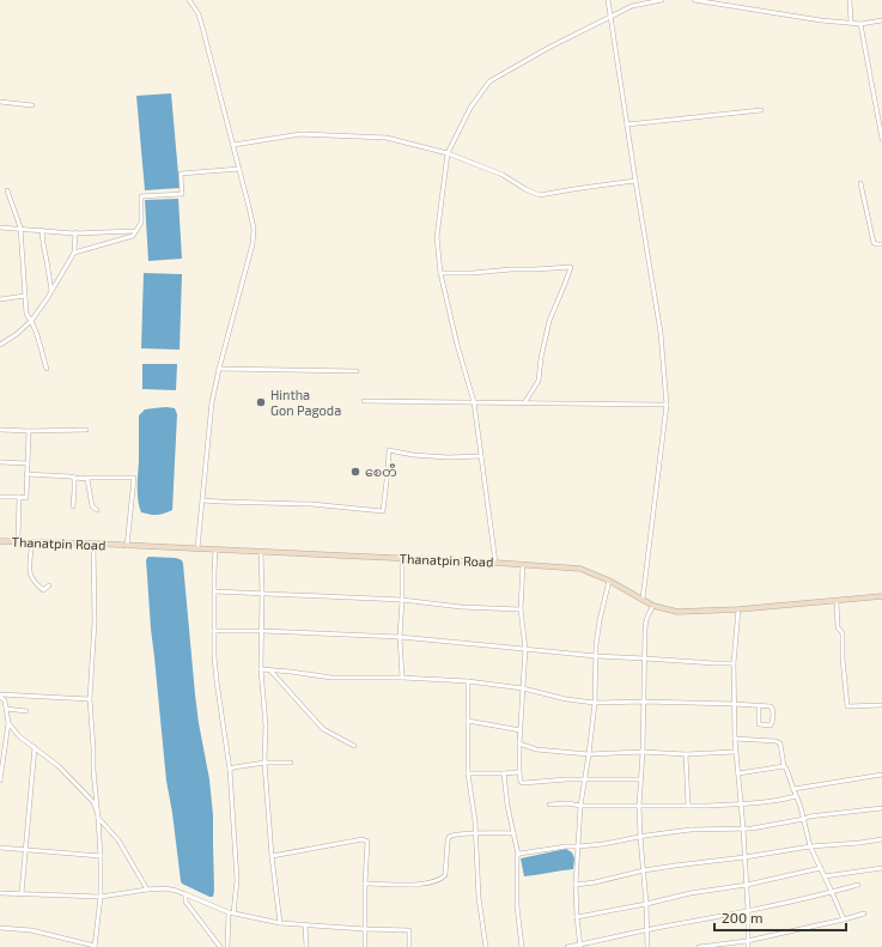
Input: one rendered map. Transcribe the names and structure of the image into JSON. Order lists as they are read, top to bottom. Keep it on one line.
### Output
{"streets":{"main road":["Thanatpin Road"]},"places":["Hintha Gon Pagoda","စေတီ"],"scale_bar":"200 m"}
